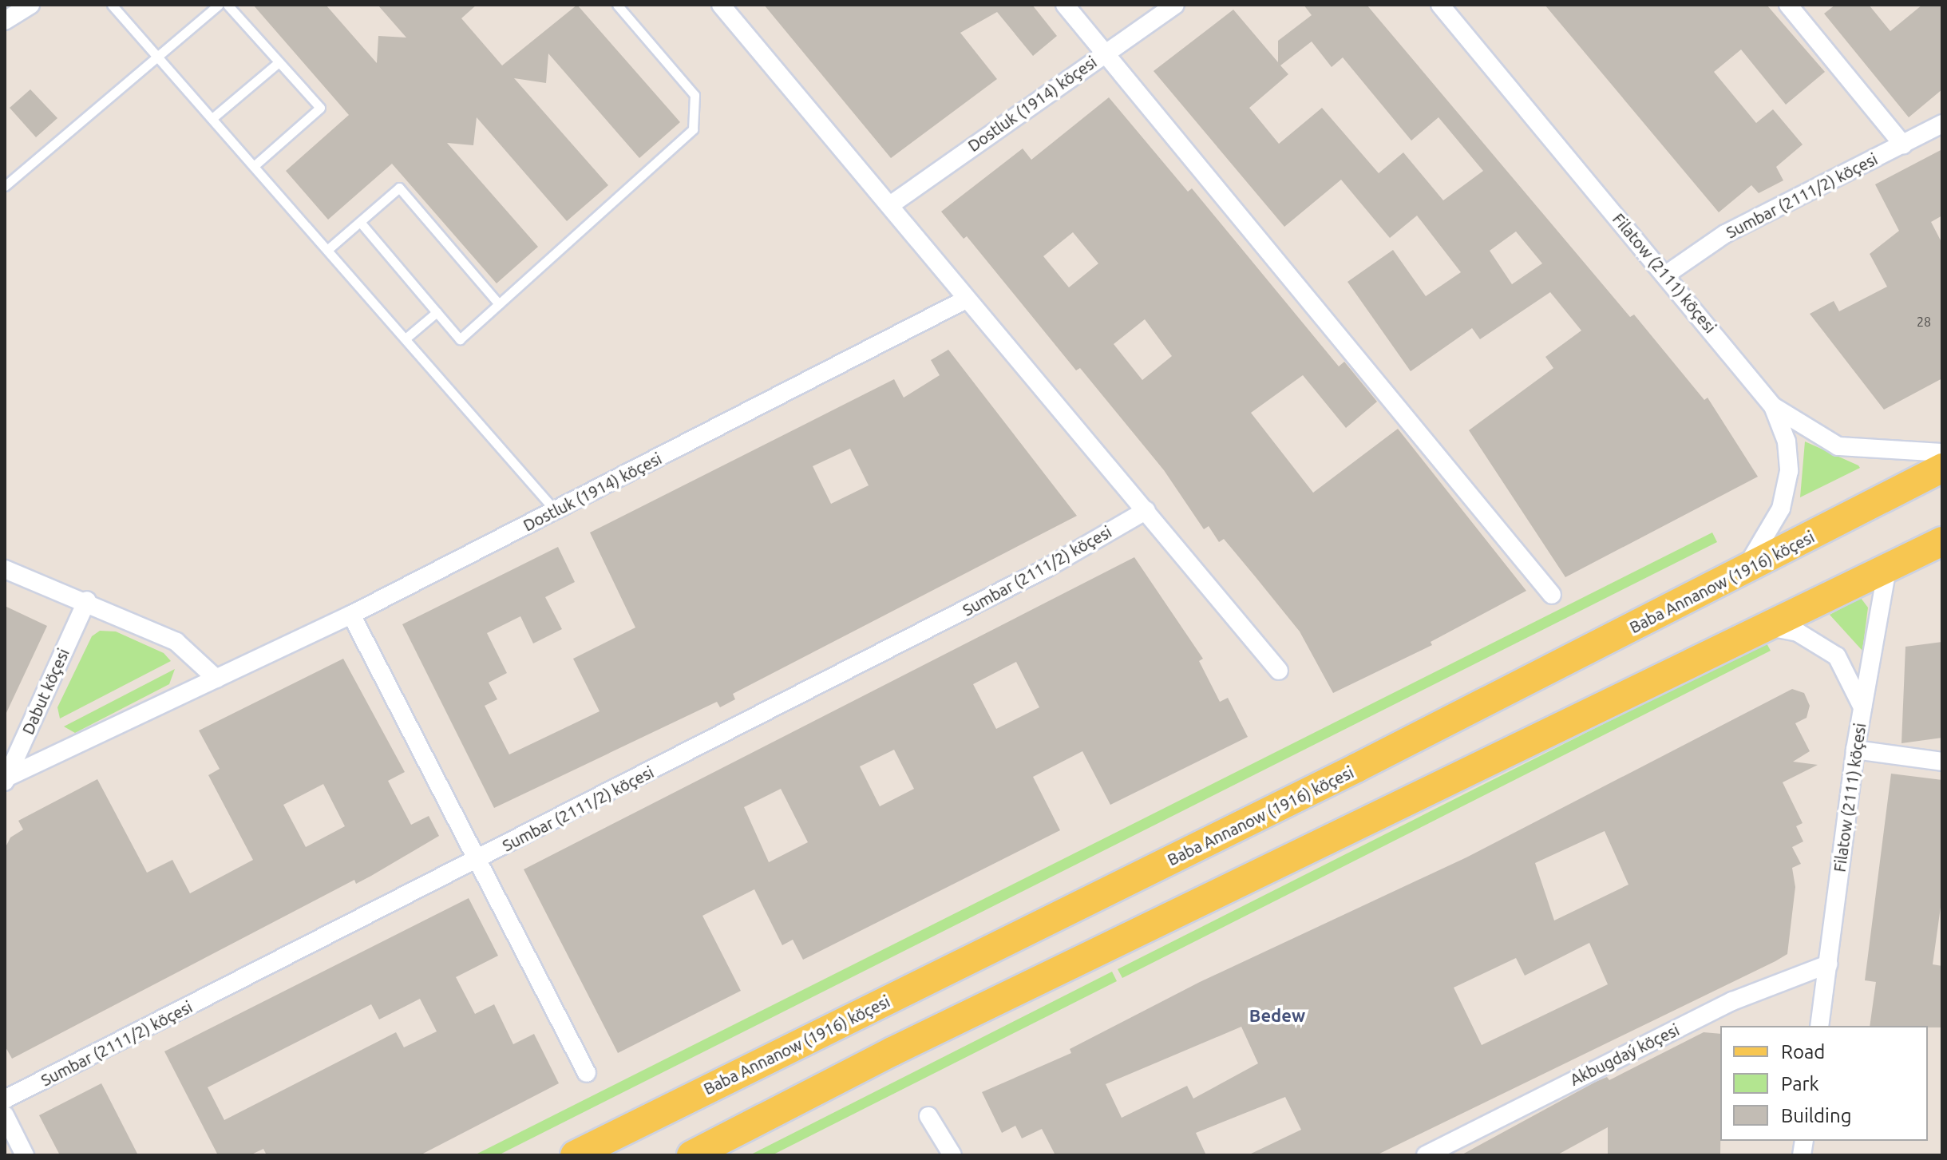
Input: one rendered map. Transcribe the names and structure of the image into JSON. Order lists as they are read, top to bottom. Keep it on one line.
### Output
{"streets":{"main road":["Baba Annanow (1916) köçesi"],"street":["Dostluk (1914) köçesi","Sumbar (2111/2) köçesi","Filatow (2111) köçesi","Dabut köçesi","Akbugdaý köçesi"]},"crossings":[["Dostluk (1914) köçesi","Dabut köçesi"],["Sumbar (2111/2) köçesi","Filatow (2111) köçesi"],["Filatow (2111) köçesi","Baba Annanow (1916) köçesi"],["Filatow (2111) köçesi","Akbugdaý köçesi"]],"districts":["Bedew"],"house_numbers":["28"],"legend":["Road","Park","Building"]}
